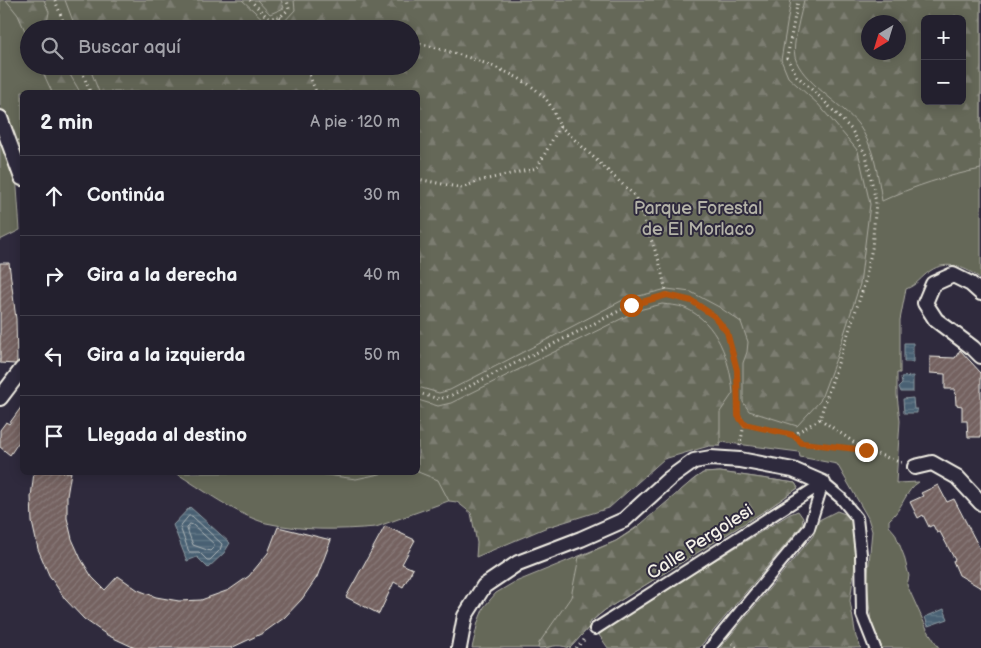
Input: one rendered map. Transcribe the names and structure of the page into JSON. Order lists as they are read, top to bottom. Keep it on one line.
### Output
{"streets":{"street":["Calle Pergolesi"]},"parks":["Parque Forestal de El Morlaco"],"north":"bottom left","page":{"map_buttons":["+","−"],"search":"Buscar aquí","heading":["2 min","A pie · 120 m"],"list":[["Continúa","30 m"],["Gira a la derecha","40 m"],["Gira a la izquierda","50 m"],"Llegada al destino"]}}
